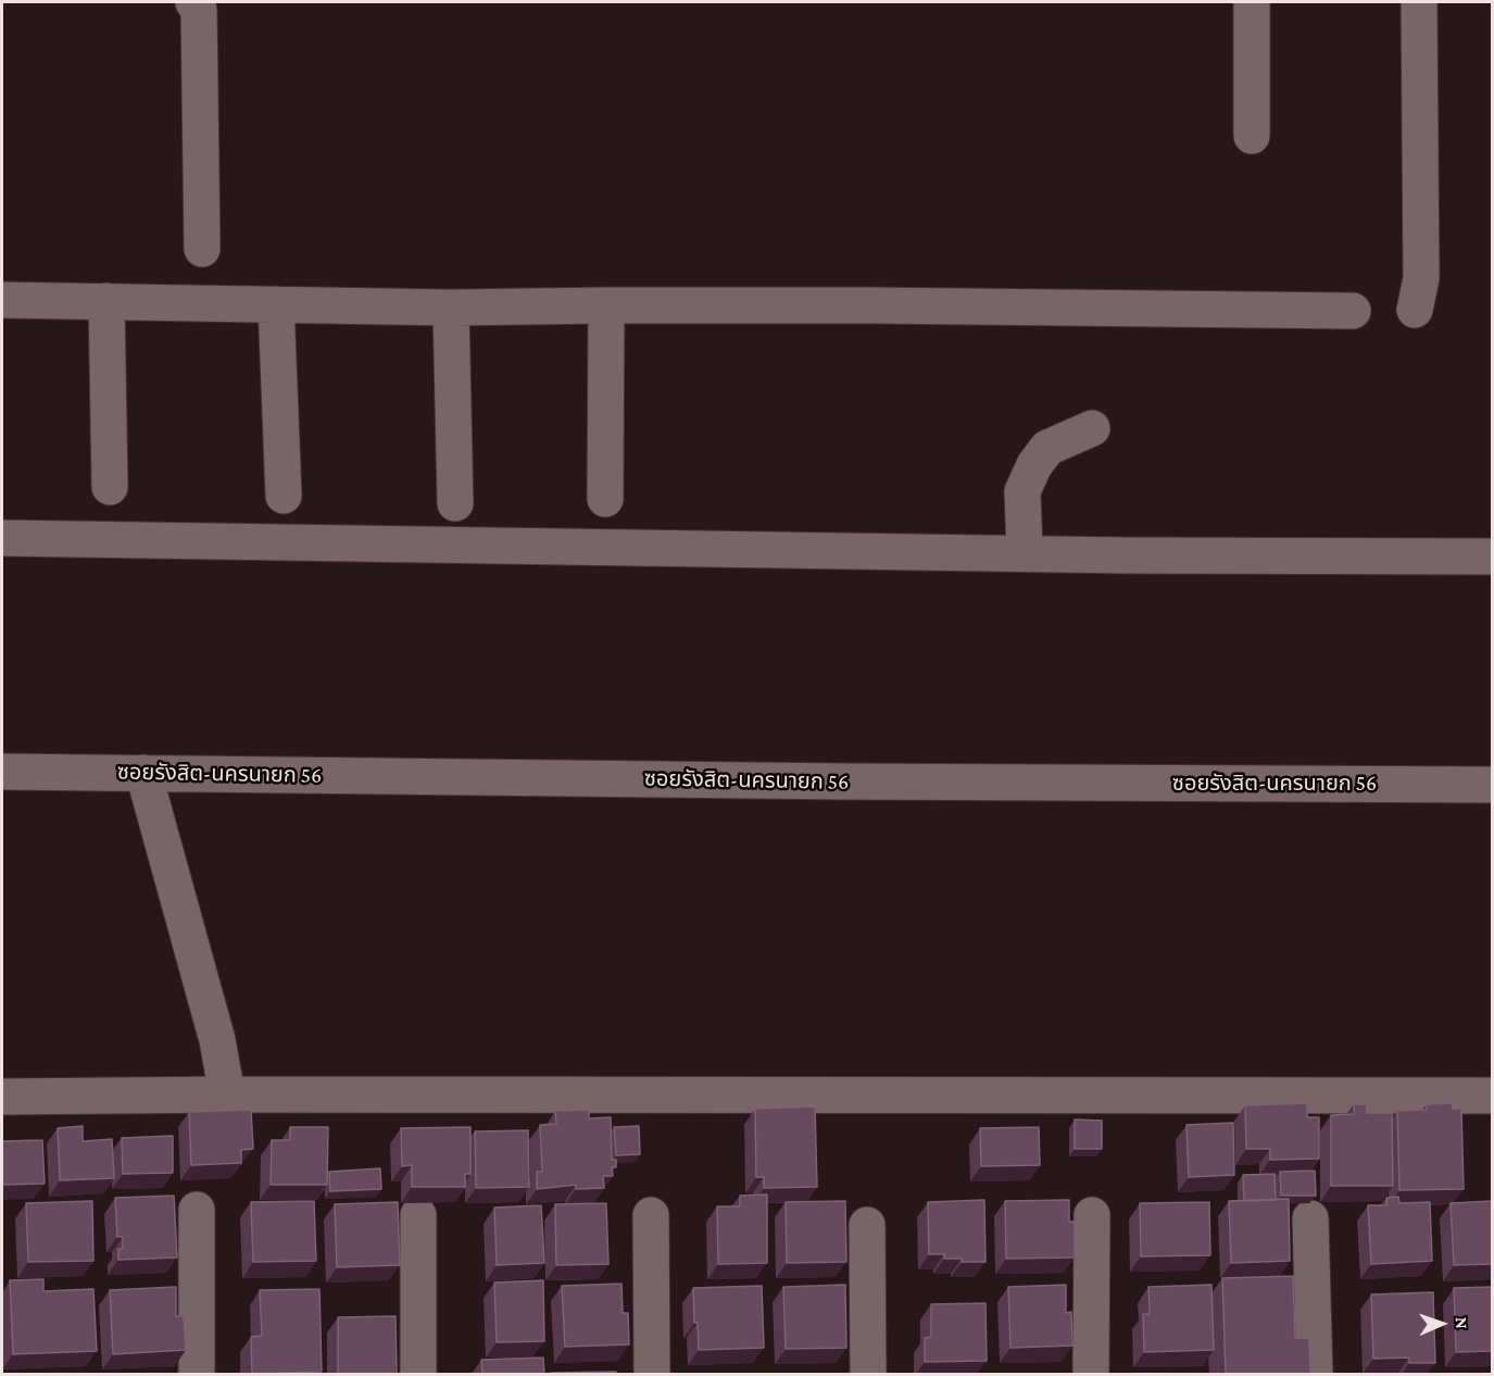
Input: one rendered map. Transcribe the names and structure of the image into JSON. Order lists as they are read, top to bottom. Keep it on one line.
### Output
{"streets":{"street":["ซอยรังสิต-นครนายก 56"]},"north":"right"}
